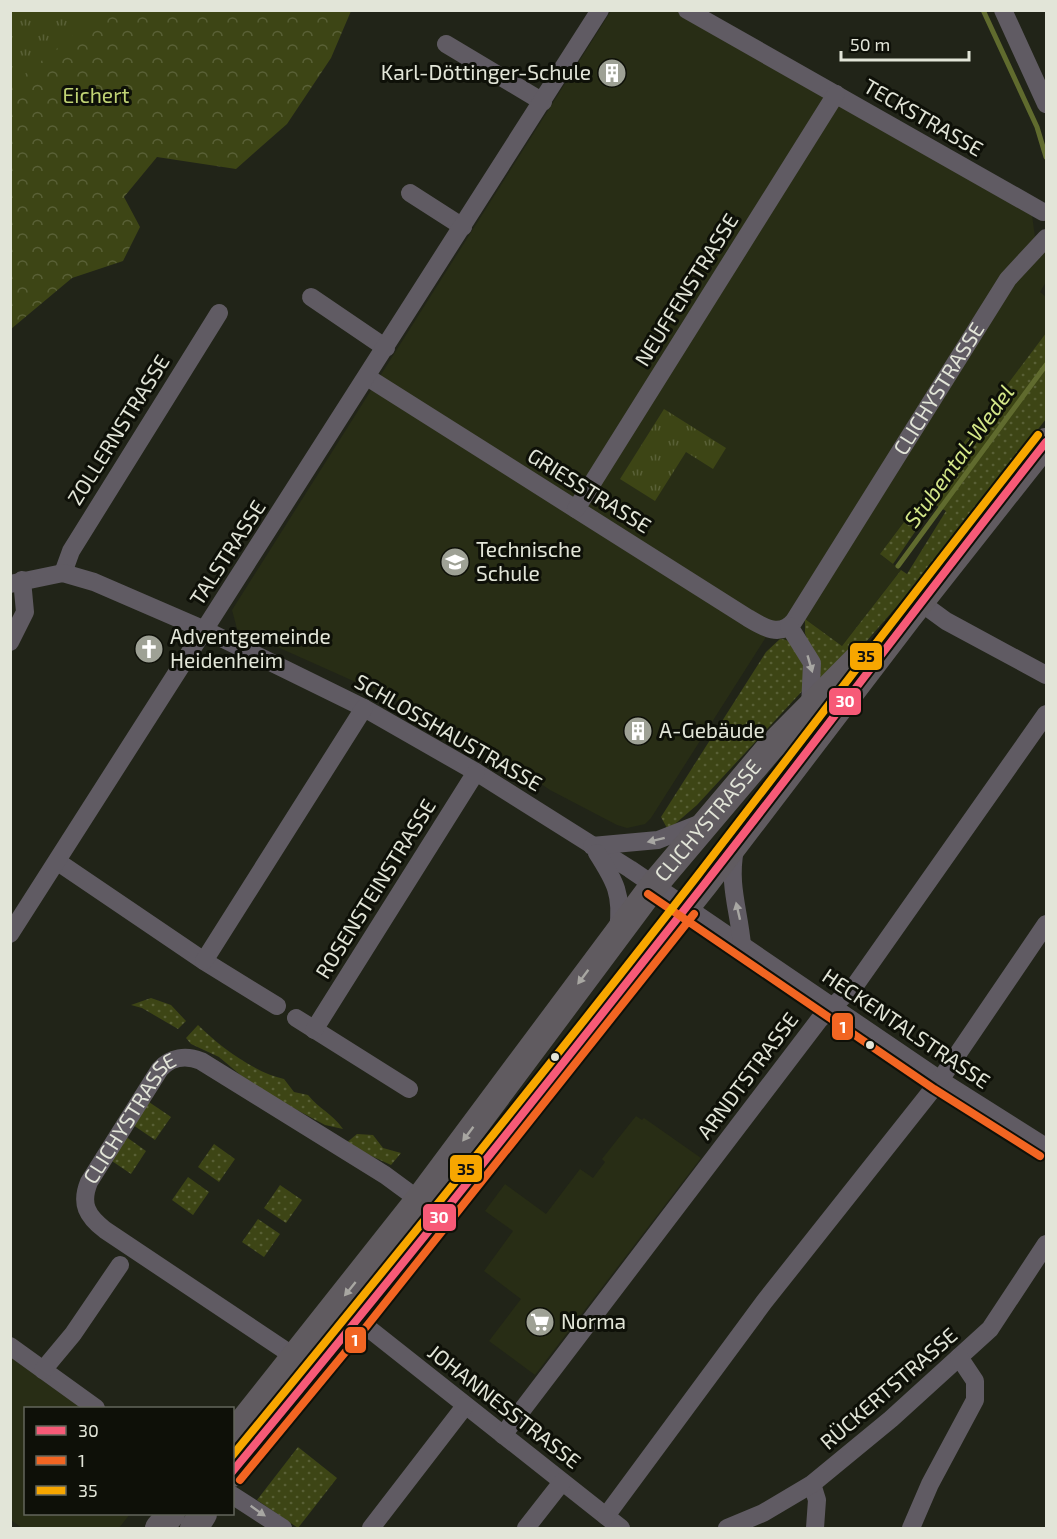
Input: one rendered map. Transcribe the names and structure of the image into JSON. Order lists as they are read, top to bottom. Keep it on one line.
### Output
{"streets":{"main road":["CLICHYSTRASSE"],"street":["TECKSTRASSE","NEUFFENSTRASSE","ZOLLERNSTRASSE","GRIESSTRASSE","TALSTRASSE","SCHLOSSHAUSTRASSE","ROSENSTEINSTRASSE","HECKENTALSTRASSE","ARNDTSTRASSE","RÜCKERTSTRASSE","JOHANNESSTRASSE"]},"crossings":[["TECKSTRASSE","NEUFFENSTRASSE"],["TECKSTRASSE","CLICHYSTRASSE"],["NEUFFENSTRASSE","GRIESSTRASSE"],["CLICHYSTRASSE","GRIESSTRASSE"],["CLICHYSTRASSE","SCHLOSSHAUSTRASSE"],["ZOLLERNSTRASSE","SCHLOSSHAUSTRASSE"],["GRIESSTRASSE","TALSTRASSE"],["TALSTRASSE","SCHLOSSHAUSTRASSE"],["SCHLOSSHAUSTRASSE","ROSENSTEINSTRASSE"],["SCHLOSSHAUSTRASSE","HECKENTALSTRASSE"],["HECKENTALSTRASSE","ARNDTSTRASSE"],["ARNDTSTRASSE","JOHANNESSTRASSE"]],"water":["Stubental-Wedel"],"parks":["Eichert"],"places":{"building":["Karl-Döttinger-Schule","A-Gebäude"],"school or university":["Technische Schule"],"church":["Adventgemeinde Heidenheim"],"supermarket":["Norma"]},"lines":["transit line 35","transit line 30","transit line 1"],"legend":["30","1","35"],"scale_bar":"50 m"}
